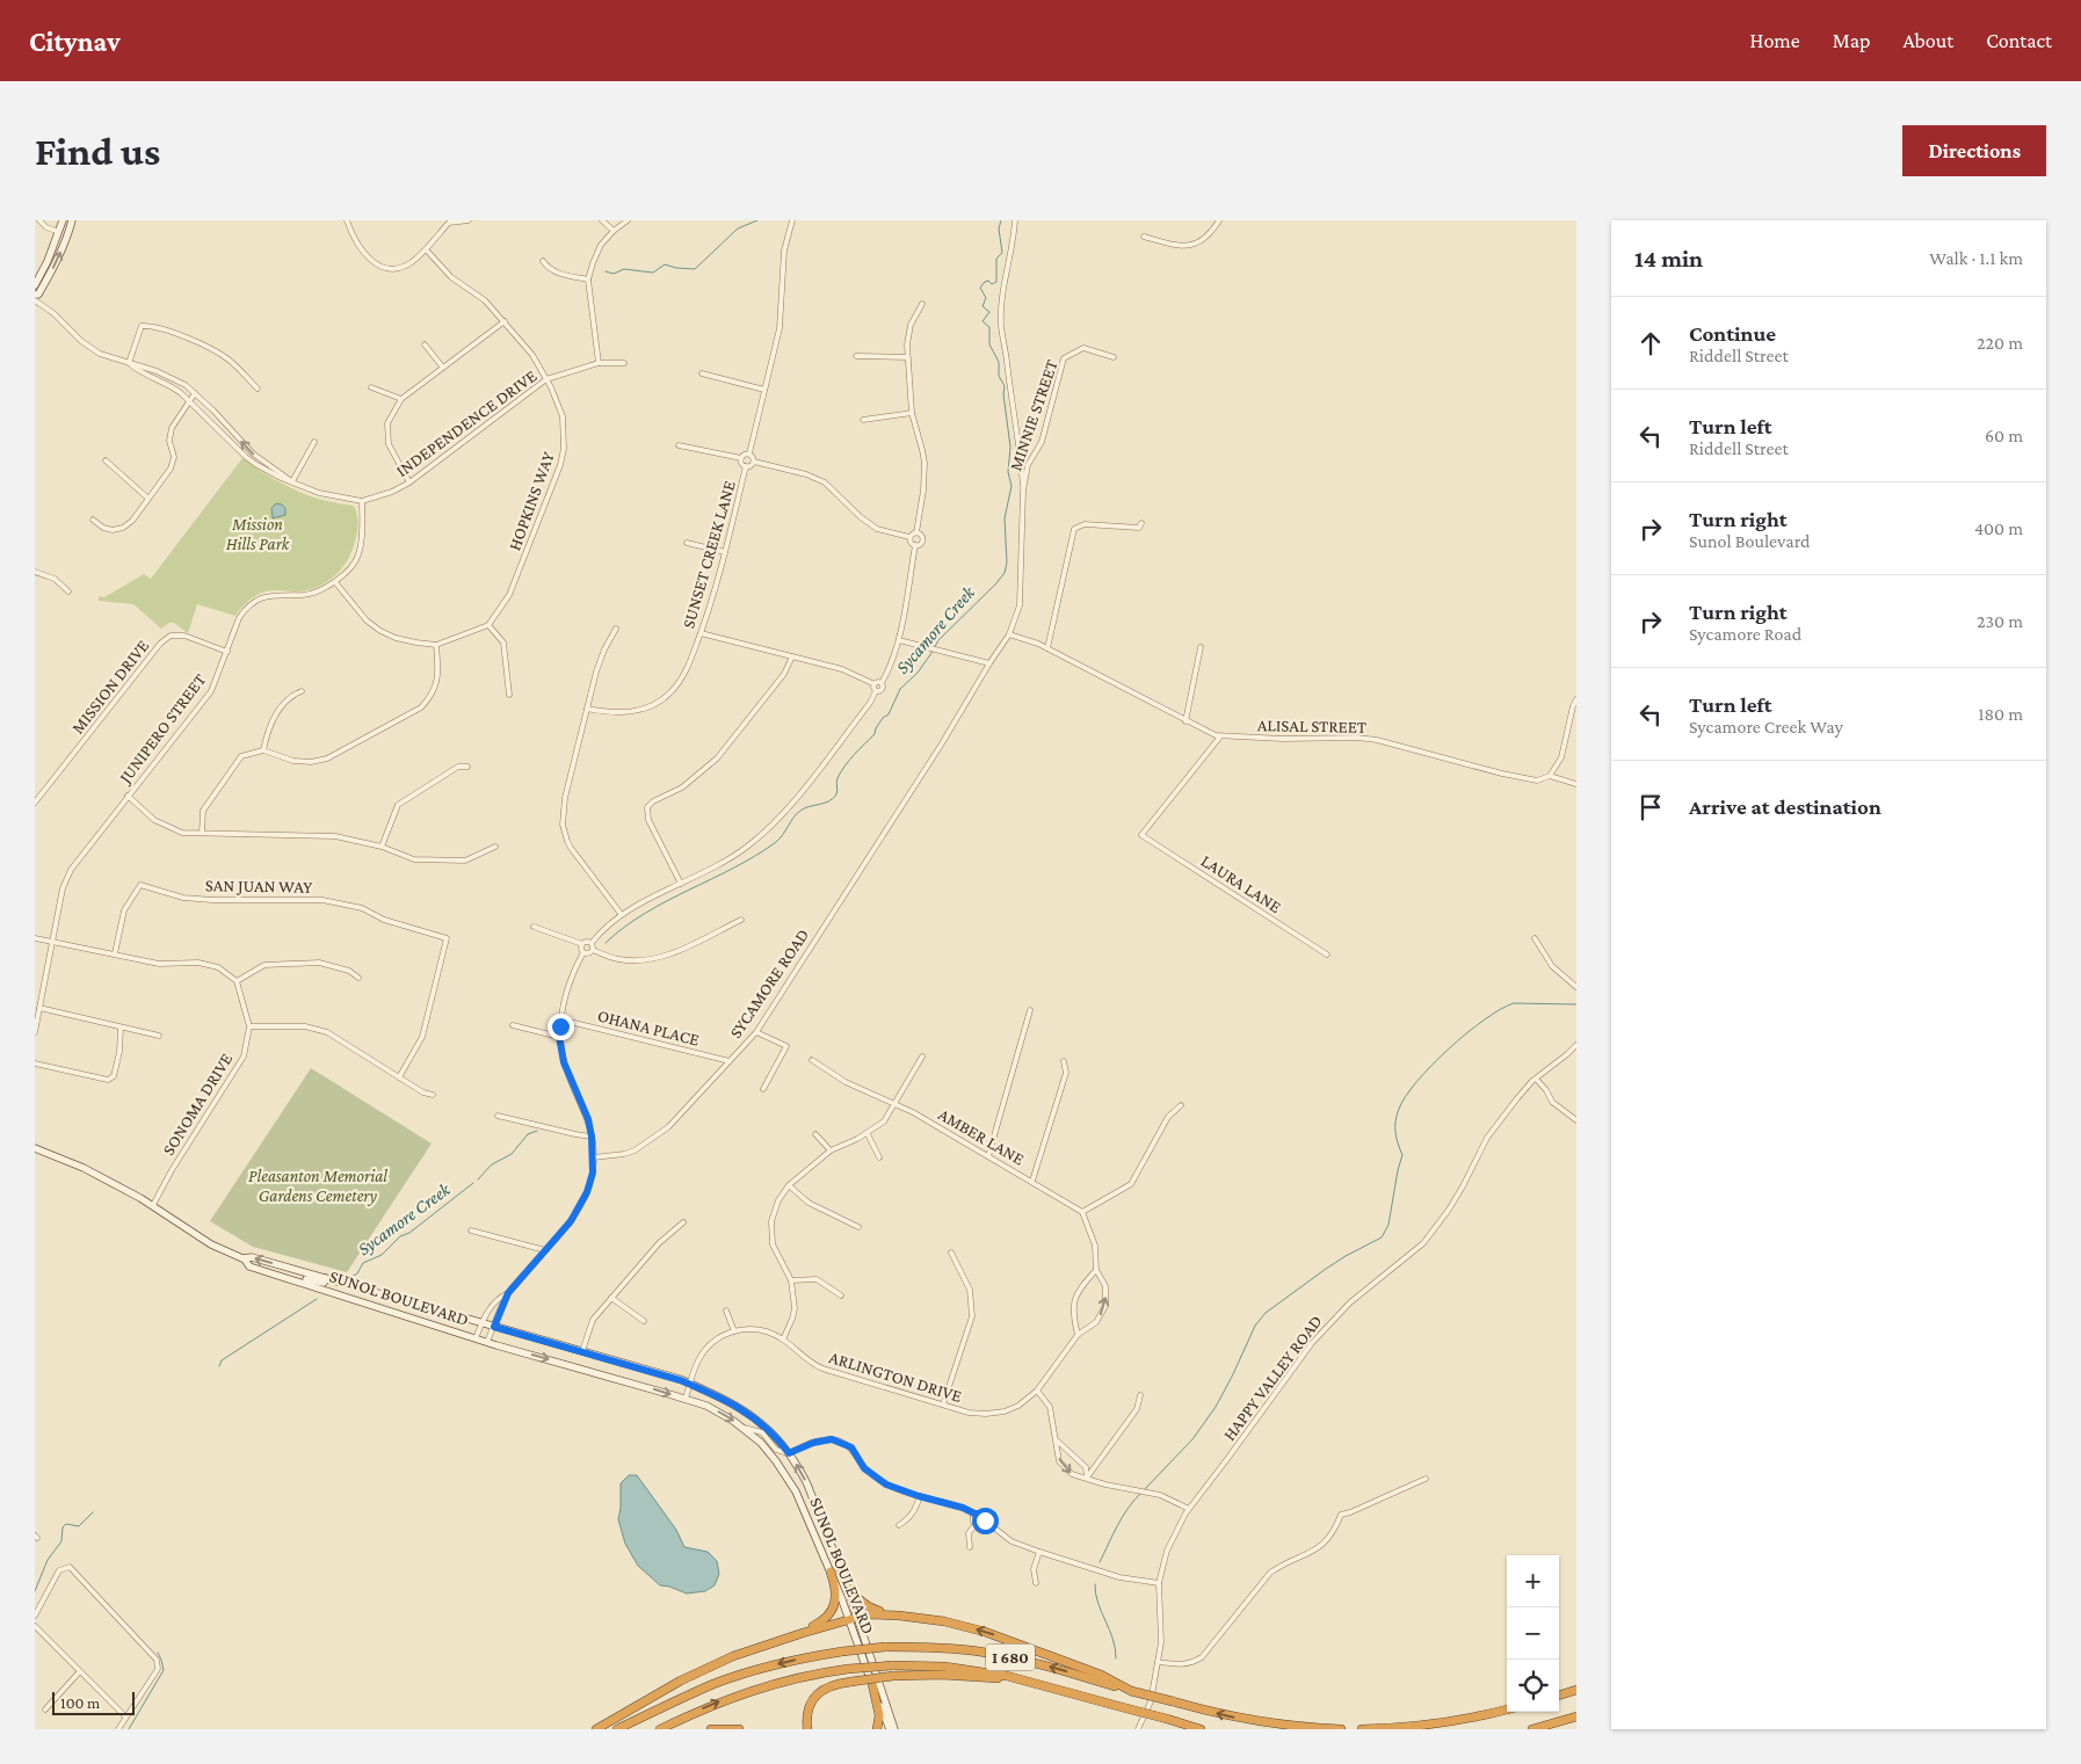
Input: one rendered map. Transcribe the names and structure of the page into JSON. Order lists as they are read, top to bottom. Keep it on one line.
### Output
{"streets":{"highway":["I 680"],"main road":["SUNOL BOULEVARD"],"street":["MINNIE STREET","INDEPENDENCE DRIVE","HOPKINS WAY","SUNSET CREEK LANE","MISSION DRIVE","ALISAL STREET","JUNIPERO STREET","LAURA LANE","SAN JUAN WAY","SYCAMORE ROAD","OHANA PLACE","SONOMA DRIVE","AMBER LANE","ARLINGTON DRIVE","HAPPY VALLEY ROAD"]},"crossings":[["MINNIE STREET","ALISAL STREET"],["MINNIE STREET","SYCAMORE ROAD"],["INDEPENDENCE DRIVE","HOPKINS WAY"],["INDEPENDENCE DRIVE","JUNIPERO STREET"],["MISSION DRIVE","JUNIPERO STREET"],["ALISAL STREET","LAURA LANE"],["ALISAL STREET","SYCAMORE ROAD"],["SYCAMORE ROAD","OHANA PLACE"],["SONOMA DRIVE","SUNOL BOULEVARD"],["SUNOL BOULEVARD","ARLINGTON DRIVE"]],"water":["Sycamore Creek"],"parks":["Mission Hills Park","Pleasanton Memorial Gardens Cemetery"],"scale_bar":"100 m","page":{"header":"Citynav","nav":["Home","Map","About","Contact"],"buttons":"Directions","title":"Find us","heading":["14 min","Walk · 1.1 km"],"list":[["Continue","Riddell Street","220 m"],["Turn left","Riddell Street","60 m"],["Turn right","Sunol Boulevard","400 m"],["Turn right","Sycamore Road","230 m"],["Turn left","Sycamore Creek Way","180 m"],"Arrive at destination"],"map_buttons":["+","−"],"scale":"100 m"}}
